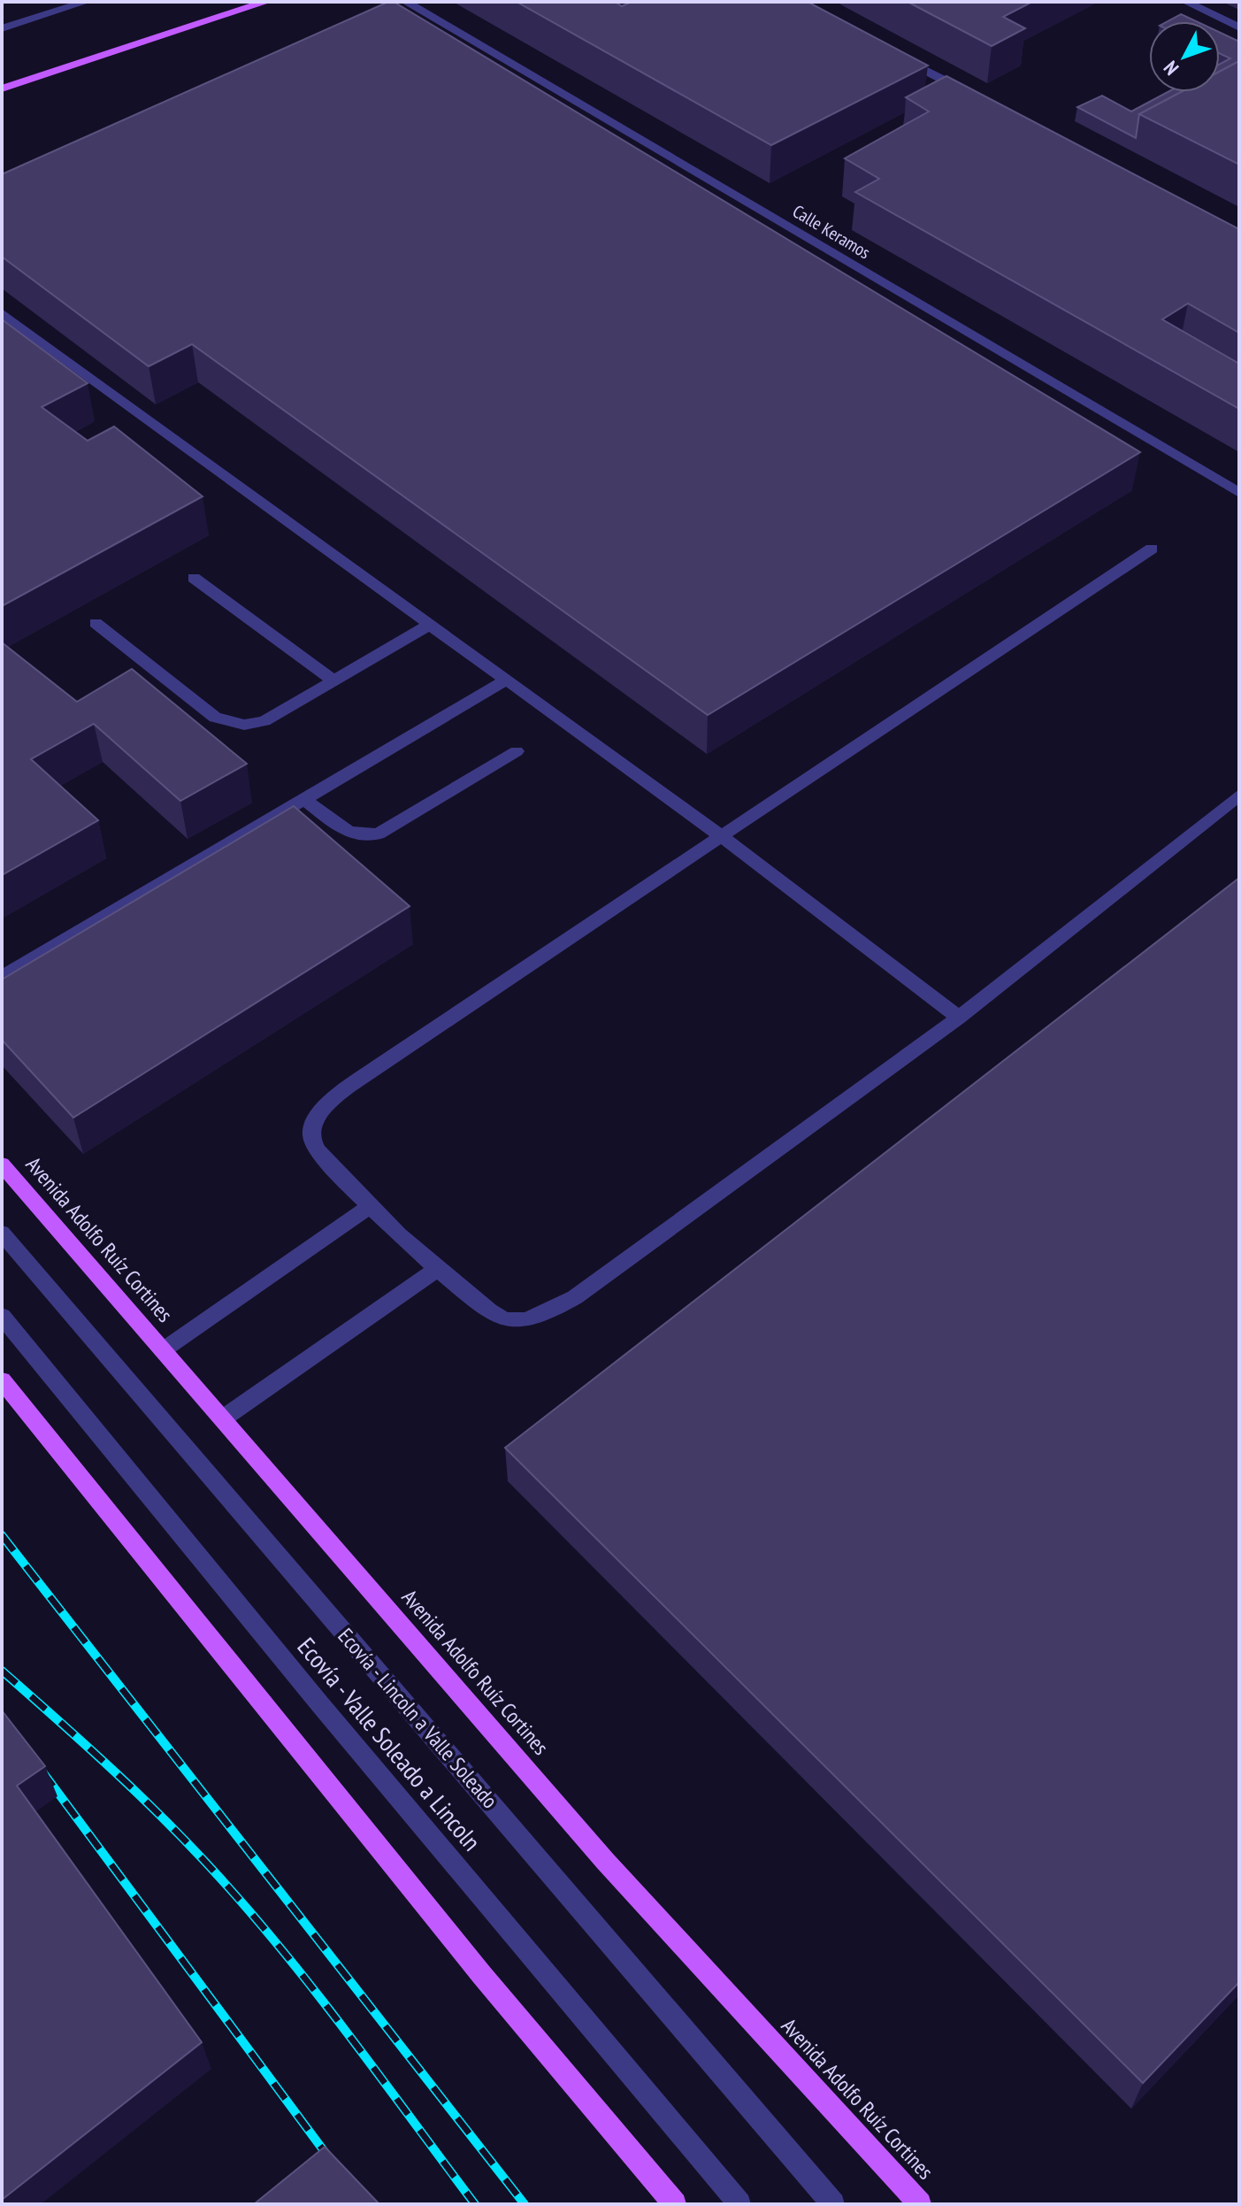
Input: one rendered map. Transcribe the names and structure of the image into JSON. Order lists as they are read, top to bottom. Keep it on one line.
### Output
{"streets":{"main road":["Avenida Adolfo Ruíz Cortines"],"street":["Calle Keramos","Ecovía - Lincoln a Valle Soleado","Ecovía - Valle Soleado a Lincoln"]},"north":"bottom left"}
